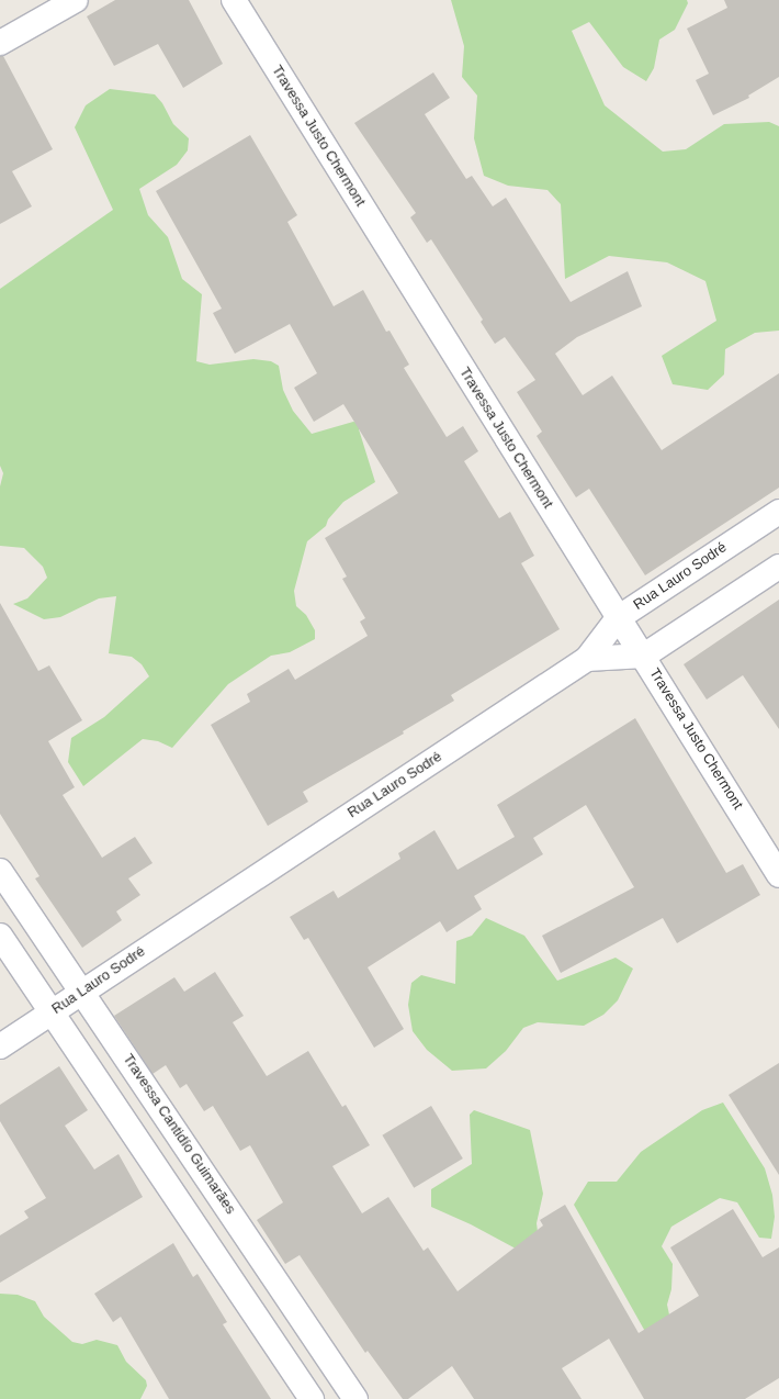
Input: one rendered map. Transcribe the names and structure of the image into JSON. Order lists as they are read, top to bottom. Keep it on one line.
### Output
{"streets":{"street":["Travessa Justo Chermont","Rua Lauro Sodré","Travessa Cantidío Guimarães"]},"crossings":[["Travessa Justo Chermont","Rua Lauro Sodré"],["Rua Lauro Sodré","Travessa Cantidío Guimarães"]]}
